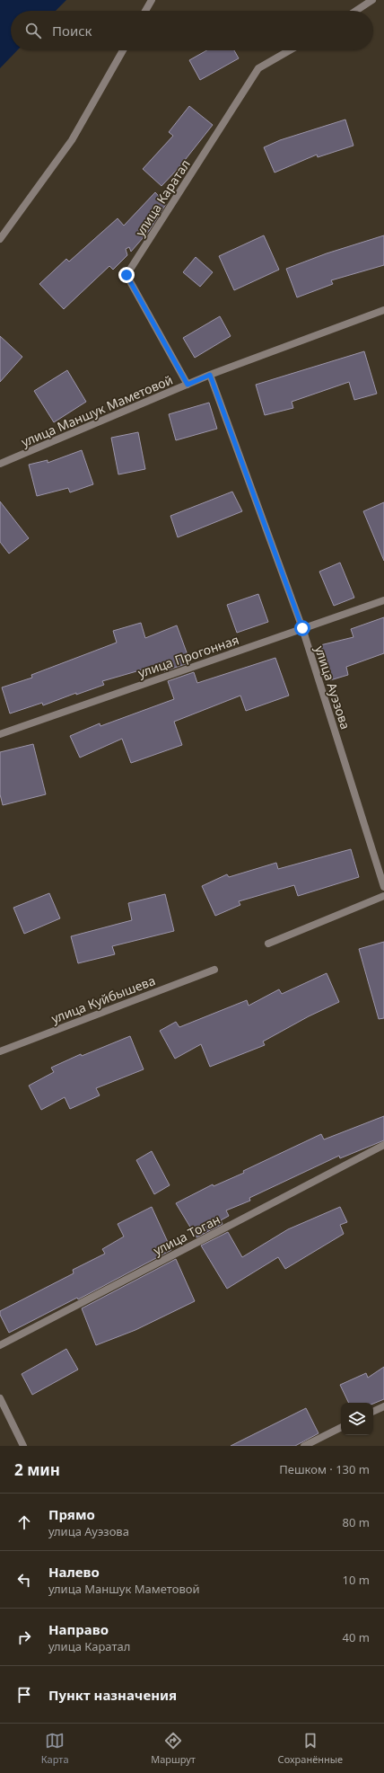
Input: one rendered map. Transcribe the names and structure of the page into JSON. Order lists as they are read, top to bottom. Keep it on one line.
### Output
{"streets":{"street":["улица Каратал","улица Маншук Маметовой","улица Прогонная","улица Ауэзова","улица Куйбышева","улица Тоган"]},"crossings":[["улица Каратал","улица Маншук Маметовой"],["улица Маншук Маметовой","улица Ауэзова"],["улица Прогонная","улица Ауэзова"]],"page":{"search":"Поиск","heading":["2 мин","Пешком · 130 m"],"list":[["Прямо","улица Ауэзова","80 m"],["Налево","улица Маншук Маметовой","10 m"],["Направо","улица Каратал","40 m"],"Пункт назначения"],"nav":["Карта","Маршрут","Сохранённые"]}}
